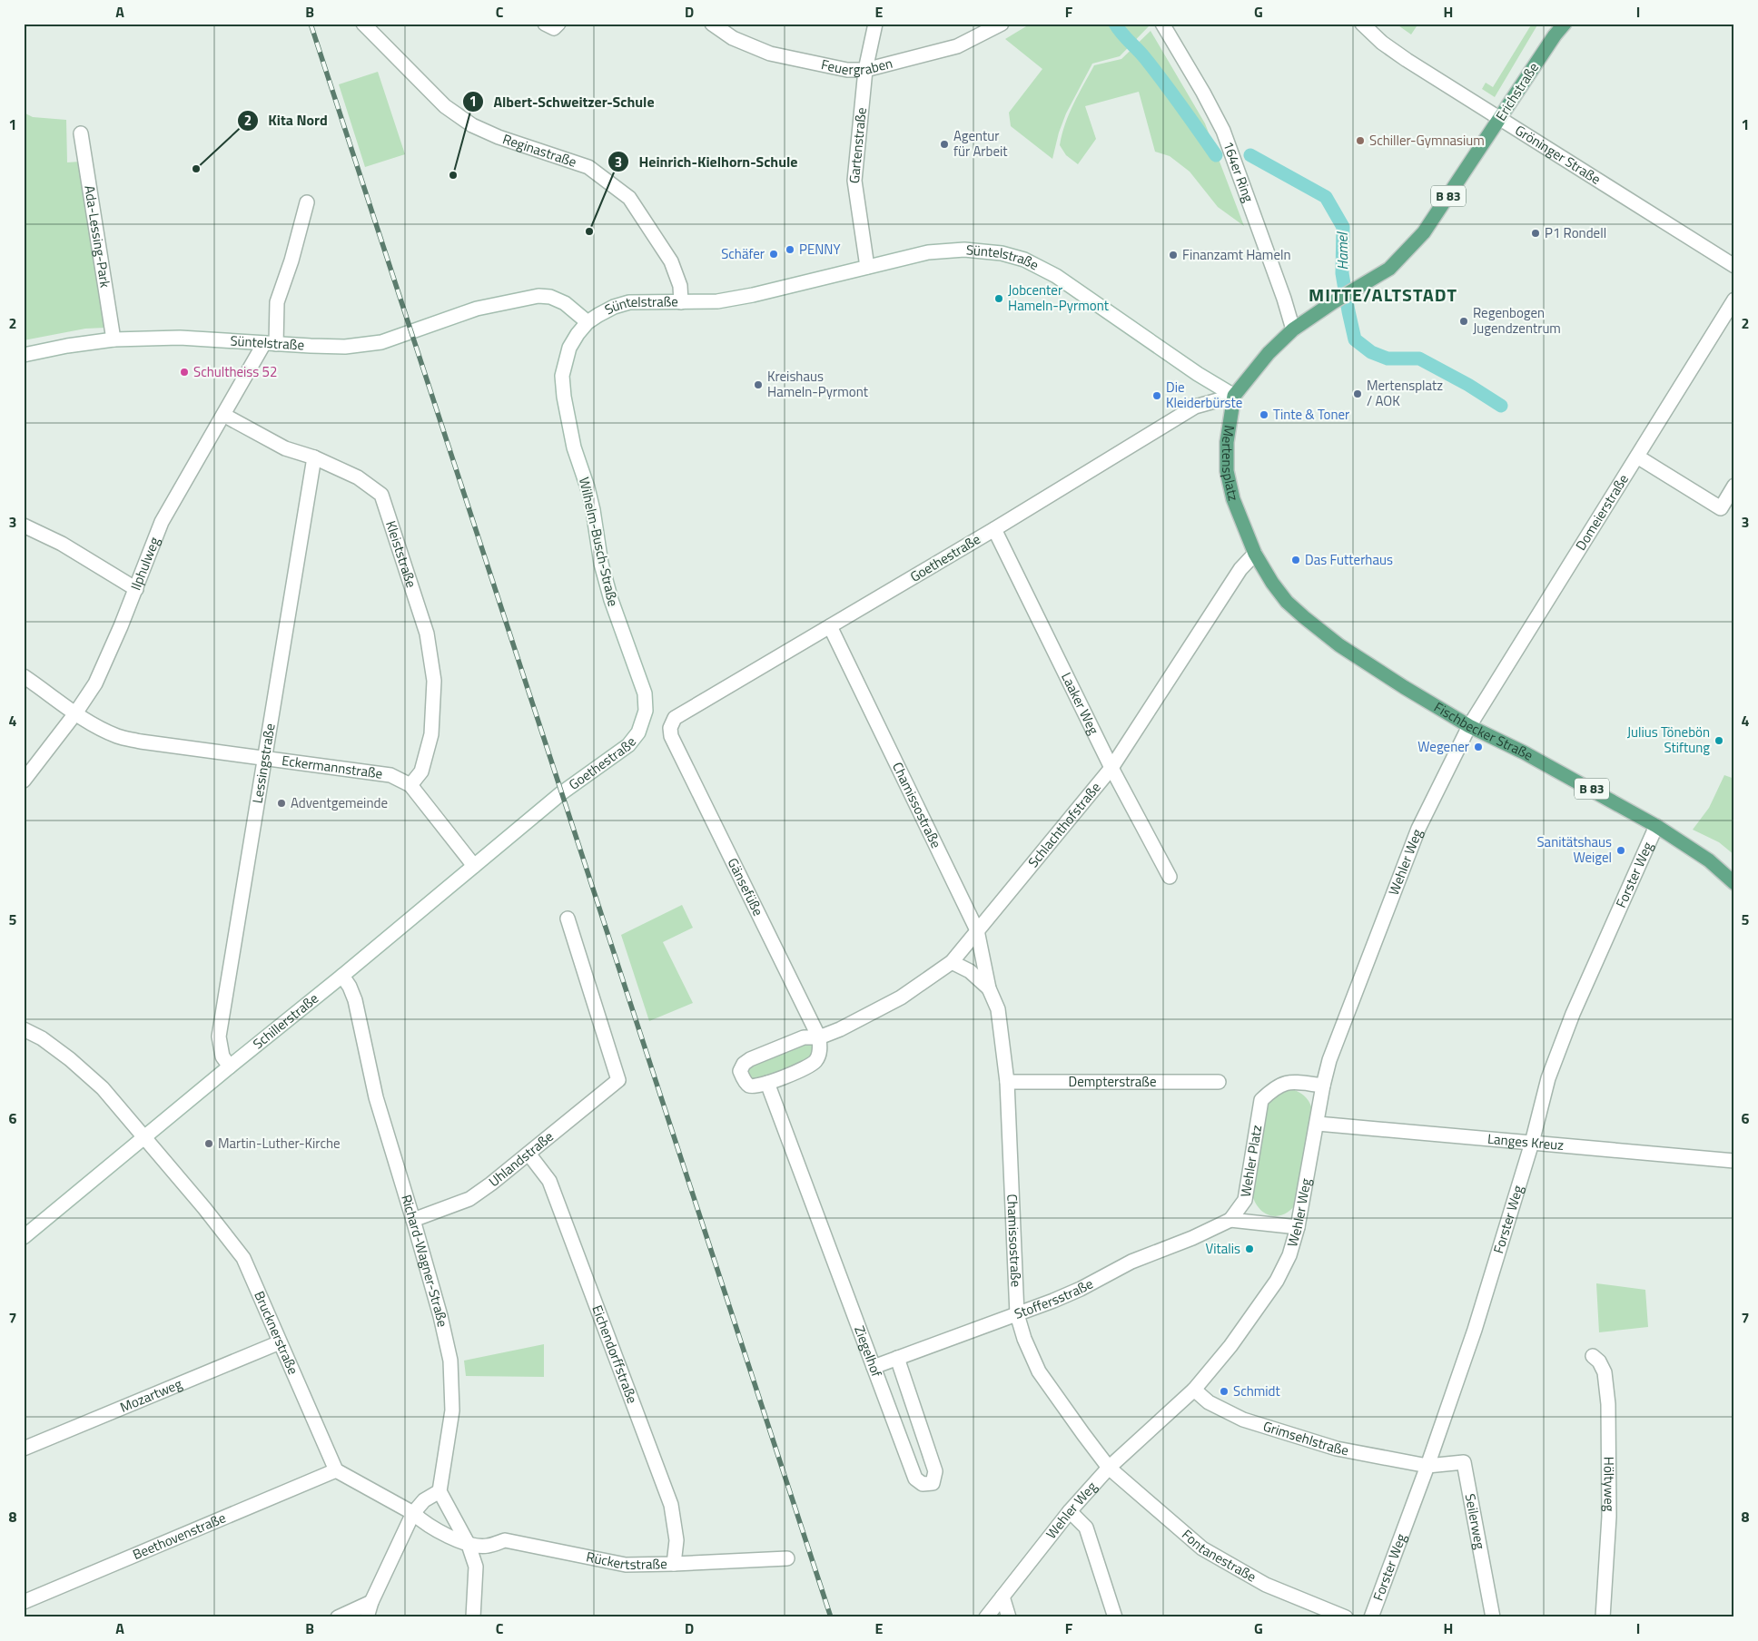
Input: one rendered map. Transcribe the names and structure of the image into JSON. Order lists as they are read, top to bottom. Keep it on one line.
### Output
{"streets":{"main road":["Erichstraße","B 83","Mertensplatz","Fischbecker Straße"],"street":["Feuergraben","Gartenstraße","Reginastraße","Gröninger Straße","164er Ring","Ada-Lessing-Park","Süntelstraße","Domeierstraße","Wilhelm-Busch-Straße","Kleiststraße","Goethestraße","Ilphulweg","Laaker Weg","Lessingstraße","Eckermannstraße","Chamissostraße","Schlachthofstraße","Wehler Weg","Forster Weg","Gänsefüße","Schillerstraße","Dempterstraße","Langes Kreuz","Uhlandstraße","Wehler Platz","Richard-Wagner-Straße","Stoffersstraße","Brucknerstraße","Ziegelhof","Eichendorffstraße","Mozartweg","Grimsehlstraße","Höltyweg","Seilerweg","Beethovenstraße","Fontanestraße","Rückertstraße"]},"crossings":[["Feuergraben","Gartenstraße"],["Erichstraße","Gröninger Straße"],["Erichstraße","164er Ring"],["Erichstraße","B 83"],["Gartenstraße","Süntelstraße"],["Reginastraße","Süntelstraße"],["164er Ring","B 83"],["B 83","Süntelstraße"],["B 83","Mertensplatz"],["B 83","Goethestraße"],["Ada-Lessing-Park","Süntelstraße"],["Süntelstraße","Mertensplatz"],["Süntelstraße","Wilhelm-Busch-Straße"],["Süntelstraße","Goethestraße"],["Süntelstraße","Ilphulweg"],["Mertensplatz","Goethestraße"],["Mertensplatz","Fischbecker Straße"],["Mertensplatz","Schlachthofstraße"],["Domeierstraße","Fischbecker Straße"],["Domeierstraße","Wehler Weg"],["Wilhelm-Busch-Straße","Goethestraße"],["Kleiststraße","Ilphulweg"],["Kleiststraße","Lessingstraße"],["Kleiststraße","Eckermannstraße"],["Goethestraße","Laaker Weg"],["Goethestraße","Chamissostraße"],["Goethestraße","Gänsefüße"],["Goethestraße","Schillerstraße"],["Ilphulweg","Eckermannstraße"],["Laaker Weg","Schlachthofstraße"],["Fischbecker Straße","Schlachthofstraße"],["Fischbecker Straße","Wehler Weg"],["Fischbecker Straße","Forster Weg"],["Lessingstraße","Eckermannstraße"],["Lessingstraße","Schillerstraße"],["Eckermannstraße","Schillerstraße"],["Chamissostraße","Schlachthofstraße"],["Chamissostraße","Wehler Weg"],["Chamissostraße","Dempterstraße"],["Chamissostraße","Stoffersstraße"],["Chamissostraße","Fontanestraße"],["Schlachthofstraße","Gänsefüße"],["Wehler Weg","Langes Kreuz"],["Wehler Weg","Wehler Platz"],["Wehler Weg","Grimsehlstraße"],["Wehler Weg","Fontanestraße"],["Forster Weg","Langes Kreuz"],["Forster Weg","Grimsehlstraße"],["Forster Weg","Seilerweg"],["Schillerstraße","Richard-Wagner-Straße"],["Schillerstraße","Brucknerstraße"],["Uhlandstraße","Richard-Wagner-Straße"],["Uhlandstraße","Eichendorffstraße"],["Wehler Platz","Stoffersstraße"],["Stoffersstraße","Ziegelhof"],["Brucknerstraße","Mozartweg"],["Brucknerstraße","Beethovenstraße"],["Eichendorffstraße","Rückertstraße"],["Grimsehlstraße","Seilerweg"]],"districts":["MITTE/ALTSTADT"],"water":["Hamel"],"places":["Schiller-Gymnasium","Agentur für Arbeit","Kita Nord","Albert-Schweitzer-Schule","Heinrich-Kielhorn-Schule","P1 Rondell","PENNY","Schäfer","Finanzamt Hameln","Jobcenter Hameln-Pyrmont","Regenbogen Jugendzentrum","Schultheiss 52","Kreishaus Hameln-Pyrmont","Mertensplatz / AOK","Die Kleiderbürste","Tinte & Toner","Das Futterhaus","Julius Tönebön Stiftung","Wegener","Adventgemeinde","Sanitätshaus Weigel","Martin-Luther-Kirche","Vitalis","Schmidt"],"grid":{"columns":["A","B","C","D","E","F","G","H","I"],"rows":["1","2","3","4","5","6","7","8"]}}
